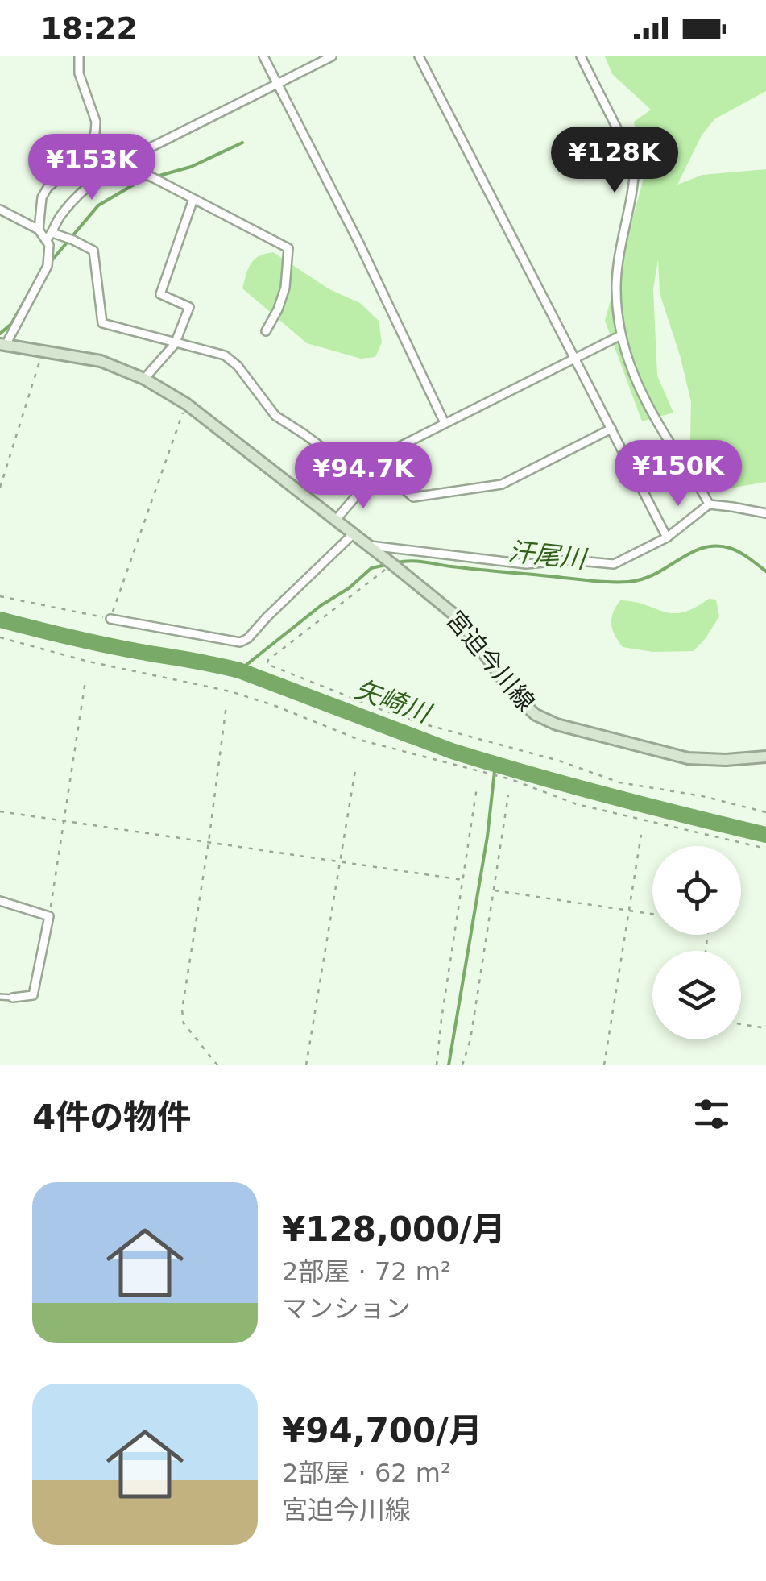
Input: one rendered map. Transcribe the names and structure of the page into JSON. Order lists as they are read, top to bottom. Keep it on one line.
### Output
{"streets":{"main road":["宮迫今川線"]},"water":["汗尾川","矢崎川"],"page":{"status":"18:22","price":["¥128K","¥153K","¥150K","¥94.7K"],"heading":"4件の物件","list":[{"name":"¥128,000/月","note":"2部屋 · 72 m² · マンション"},{"name":"¥94,700/月","note":"2部屋 · 62 m² · 宮迫今川線"}]}}
